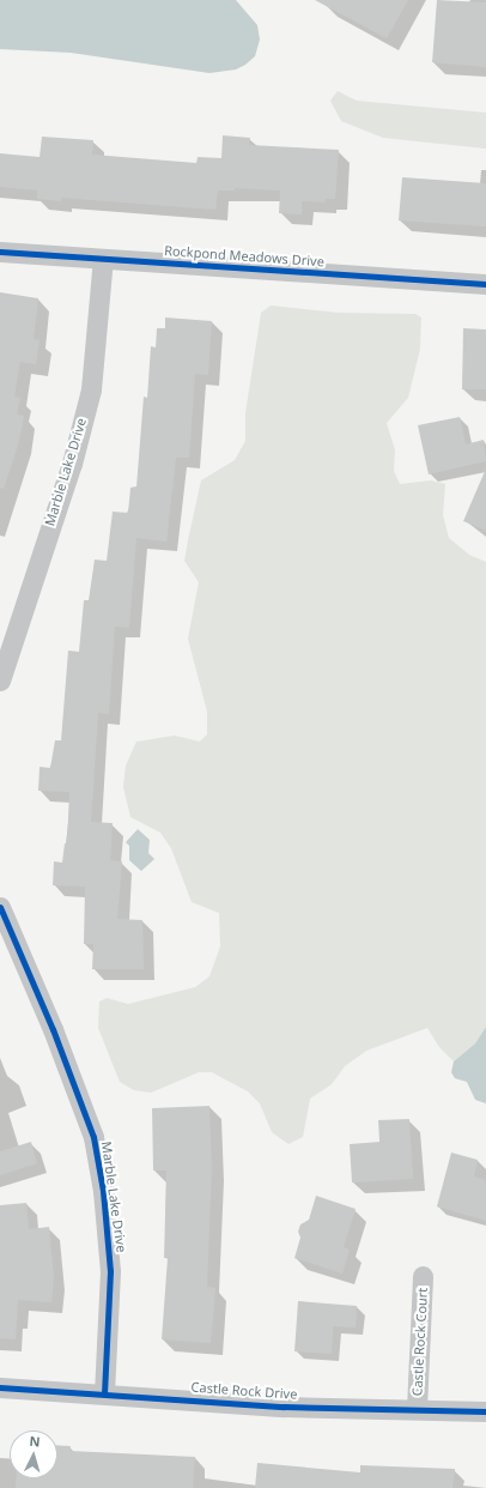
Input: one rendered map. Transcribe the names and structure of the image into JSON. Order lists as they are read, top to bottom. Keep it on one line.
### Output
{"streets":{"street":["Rockpond Meadows Drive","Marble Lake Drive","Castle Rock Court","Castle Rock Drive"]},"crossings":[["Rockpond Meadows Drive","Marble Lake Drive"],["Marble Lake Drive","Castle Rock Drive"],["Castle Rock Court","Castle Rock Drive"]],"north":"top"}
